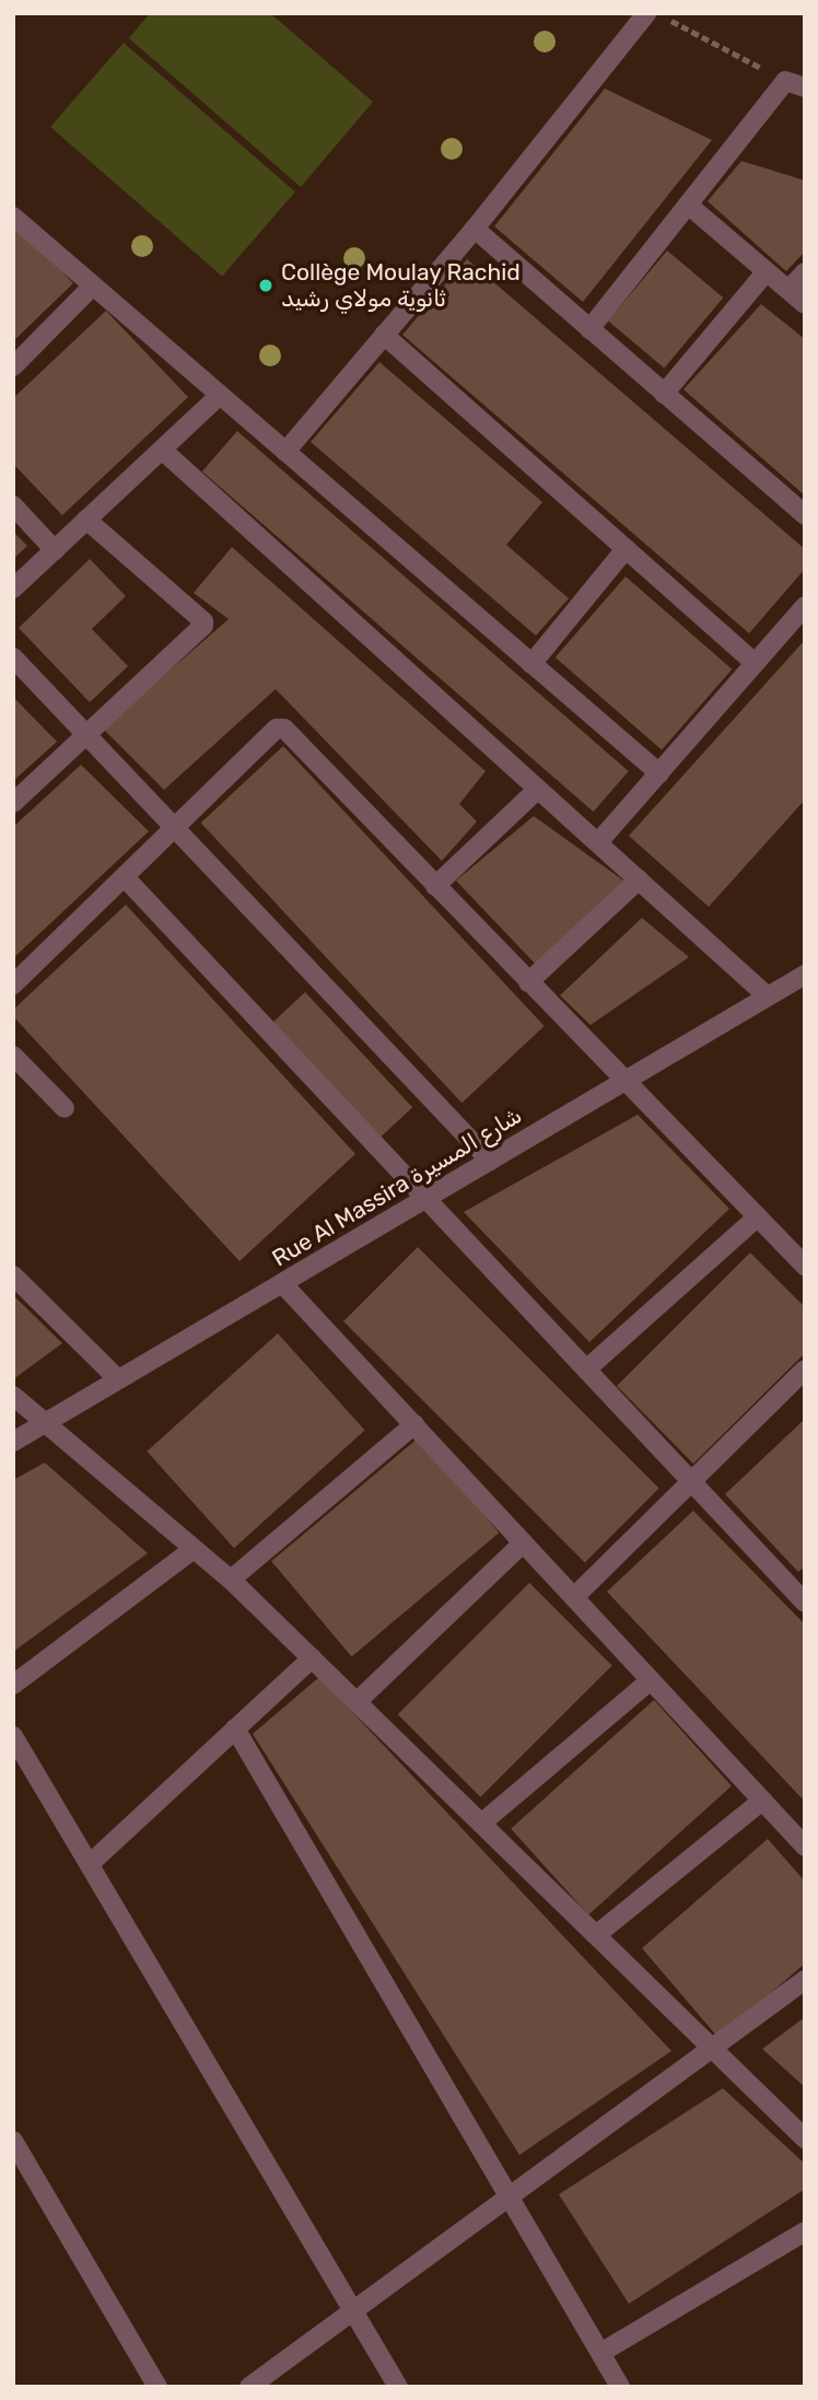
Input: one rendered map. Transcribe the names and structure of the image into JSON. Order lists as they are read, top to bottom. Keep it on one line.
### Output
{"streets":{"street":["Rue Al Massira شارع المسيرة"]},"places":["Collège Moulay Rachid ثانوية مولاي رشيد"]}
